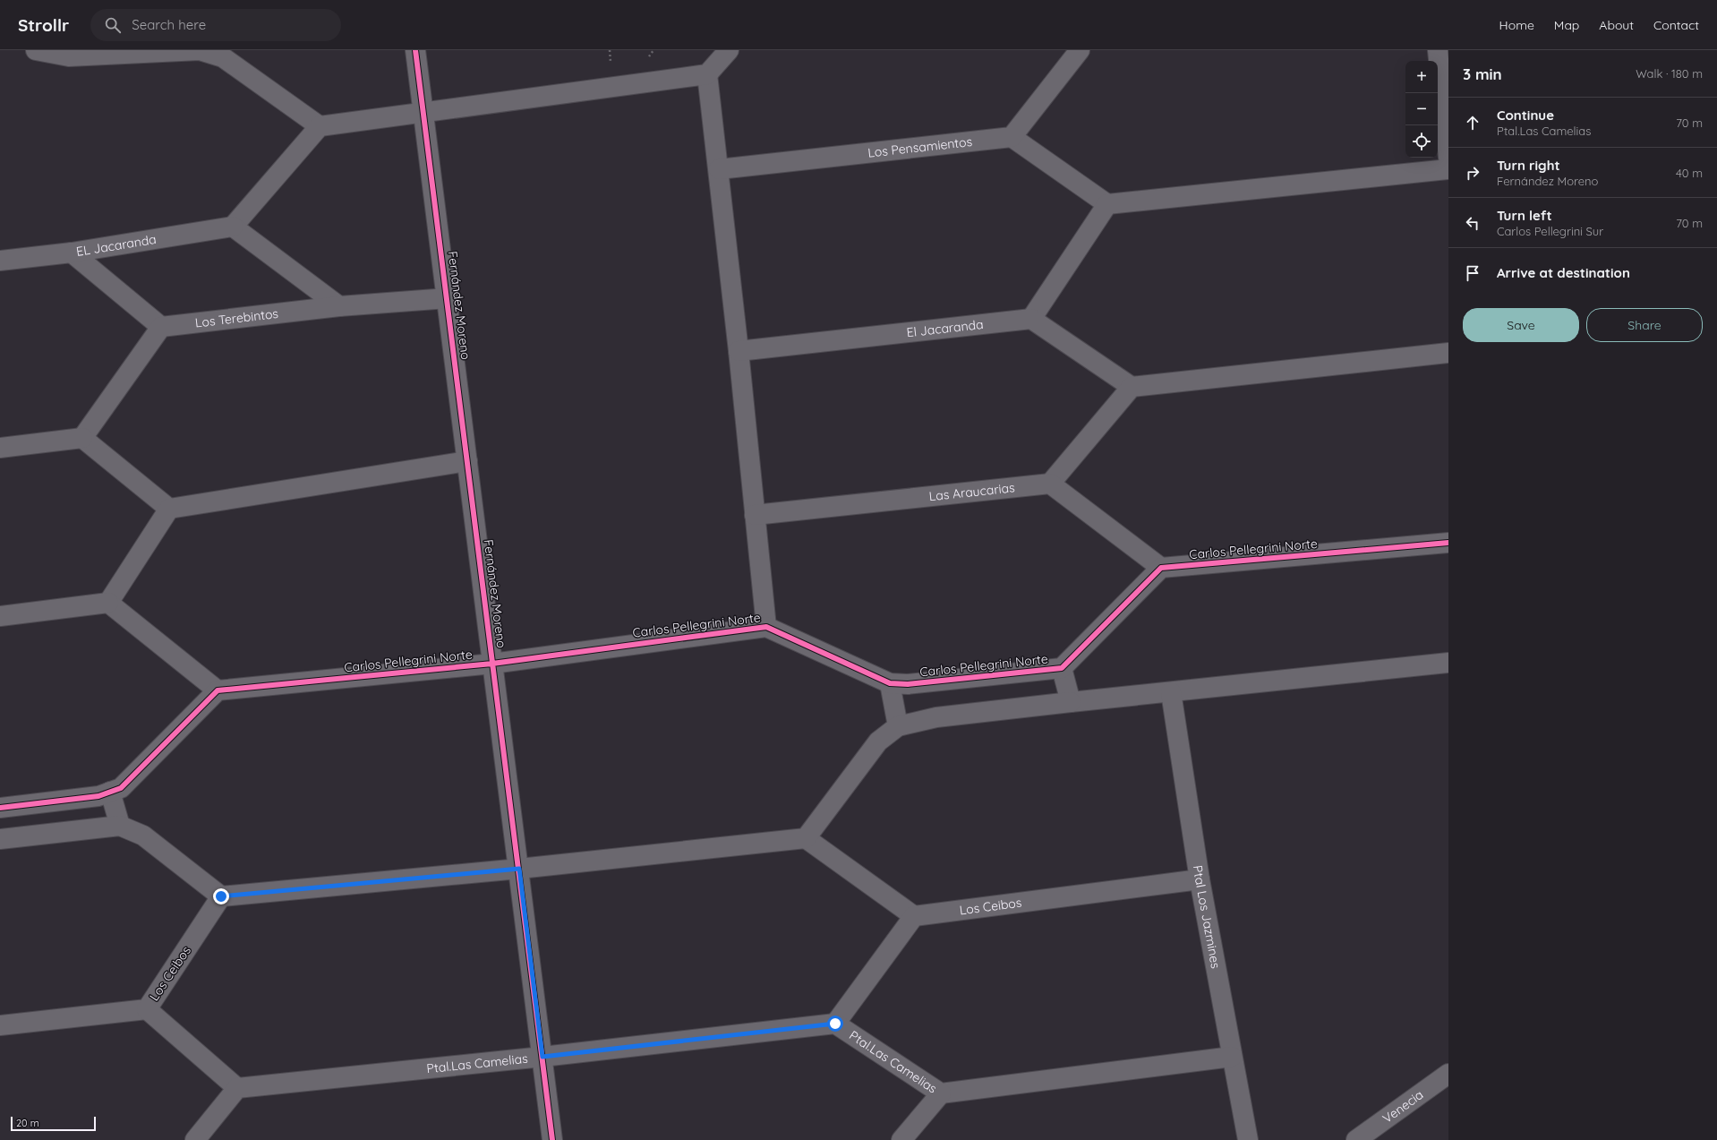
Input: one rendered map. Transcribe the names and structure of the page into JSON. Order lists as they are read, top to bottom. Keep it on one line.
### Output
{"streets":{"street":["Los Pensamientos","EL Jacaranda","Fernández Moreno","Los Terebintos","El Jacaranda","Las Araucarias","Carlos Pellegrini Norte","Los Ceibos","Ptal Los Jazmines","Ptal.Las Camelias","Venecia"]},"crossings":[["Fernández Moreno","Los Terebintos"],["Fernández Moreno","Carlos Pellegrini Norte"],["Fernández Moreno","Ptal.Las Camelias"],["Los Ceibos","Ptal Los Jazmines"],["Ptal Los Jazmines","Ptal.Las Camelias"]],"scale_bar":"20 m","page":{"header":"Strollr","search":"Search here","nav":["Home","Map","About","Contact"],"heading":["3 min","Walk · 180 m"],"map_buttons":["+","−"],"list":[["Continue","Ptal.Las Camelias","70 m"],["Turn right","Fernández Moreno","40 m"],["Turn left","Carlos Pellegrini Sur","70 m"],"Arrive at destination"],"buttons":["Save","Share"],"scale":"20 m"}}
